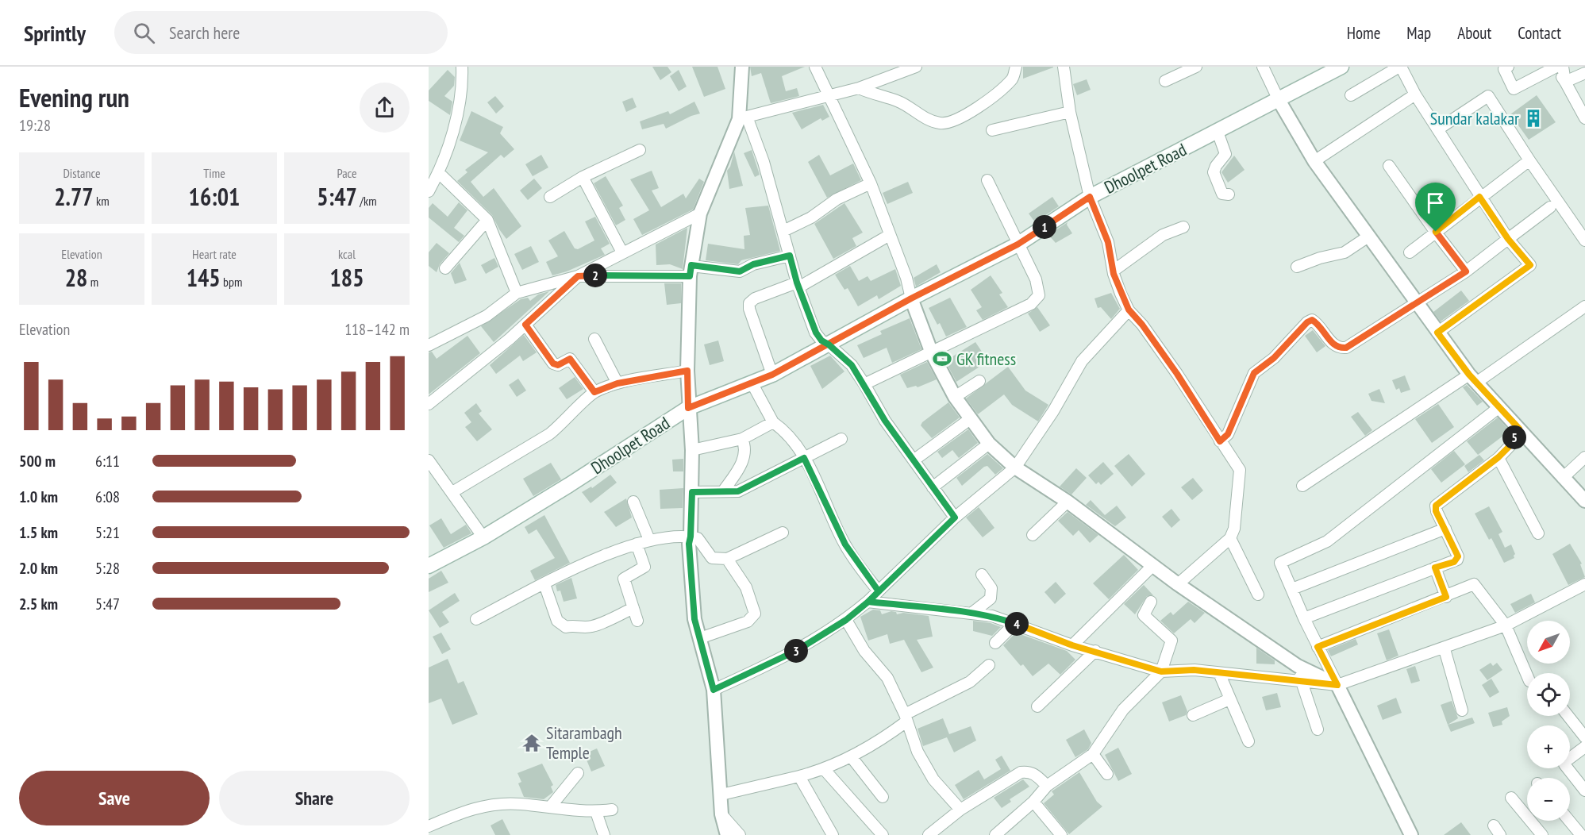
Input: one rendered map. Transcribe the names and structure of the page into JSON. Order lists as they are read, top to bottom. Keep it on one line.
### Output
{"streets":{"main road":["Dhoolpet Road"]},"places":{"building":["Sundar kalakar"],"sports":["GK fitness"],"temple":["Sitarambagh Temple"]},"north":"bottom left","page":{"header":"Sprintly","search":"Search here","nav":["Home","Map","About","Contact"],"heading":["Evening run","19:28"],"stats":[["Distance","2.77 km"],["Time","16:01"],["Pace","5:47 /km"],["Elevation","28 m"],["Heart rate","145 bpm"],["kcal","185"]],"pins":["1","2","5","4","3"],"chart":["Elevation","118–142 m"],"list":[{"name":"500 m","note":"6:11"},{"name":"1.0 km","note":"6:08"},{"name":"1.5 km","note":"5:21"},{"name":"2.0 km","note":"5:28"},{"name":"2.5 km","note":"5:47"}],"map_buttons":["+","−"],"buttons":["Save","Share"]}}
